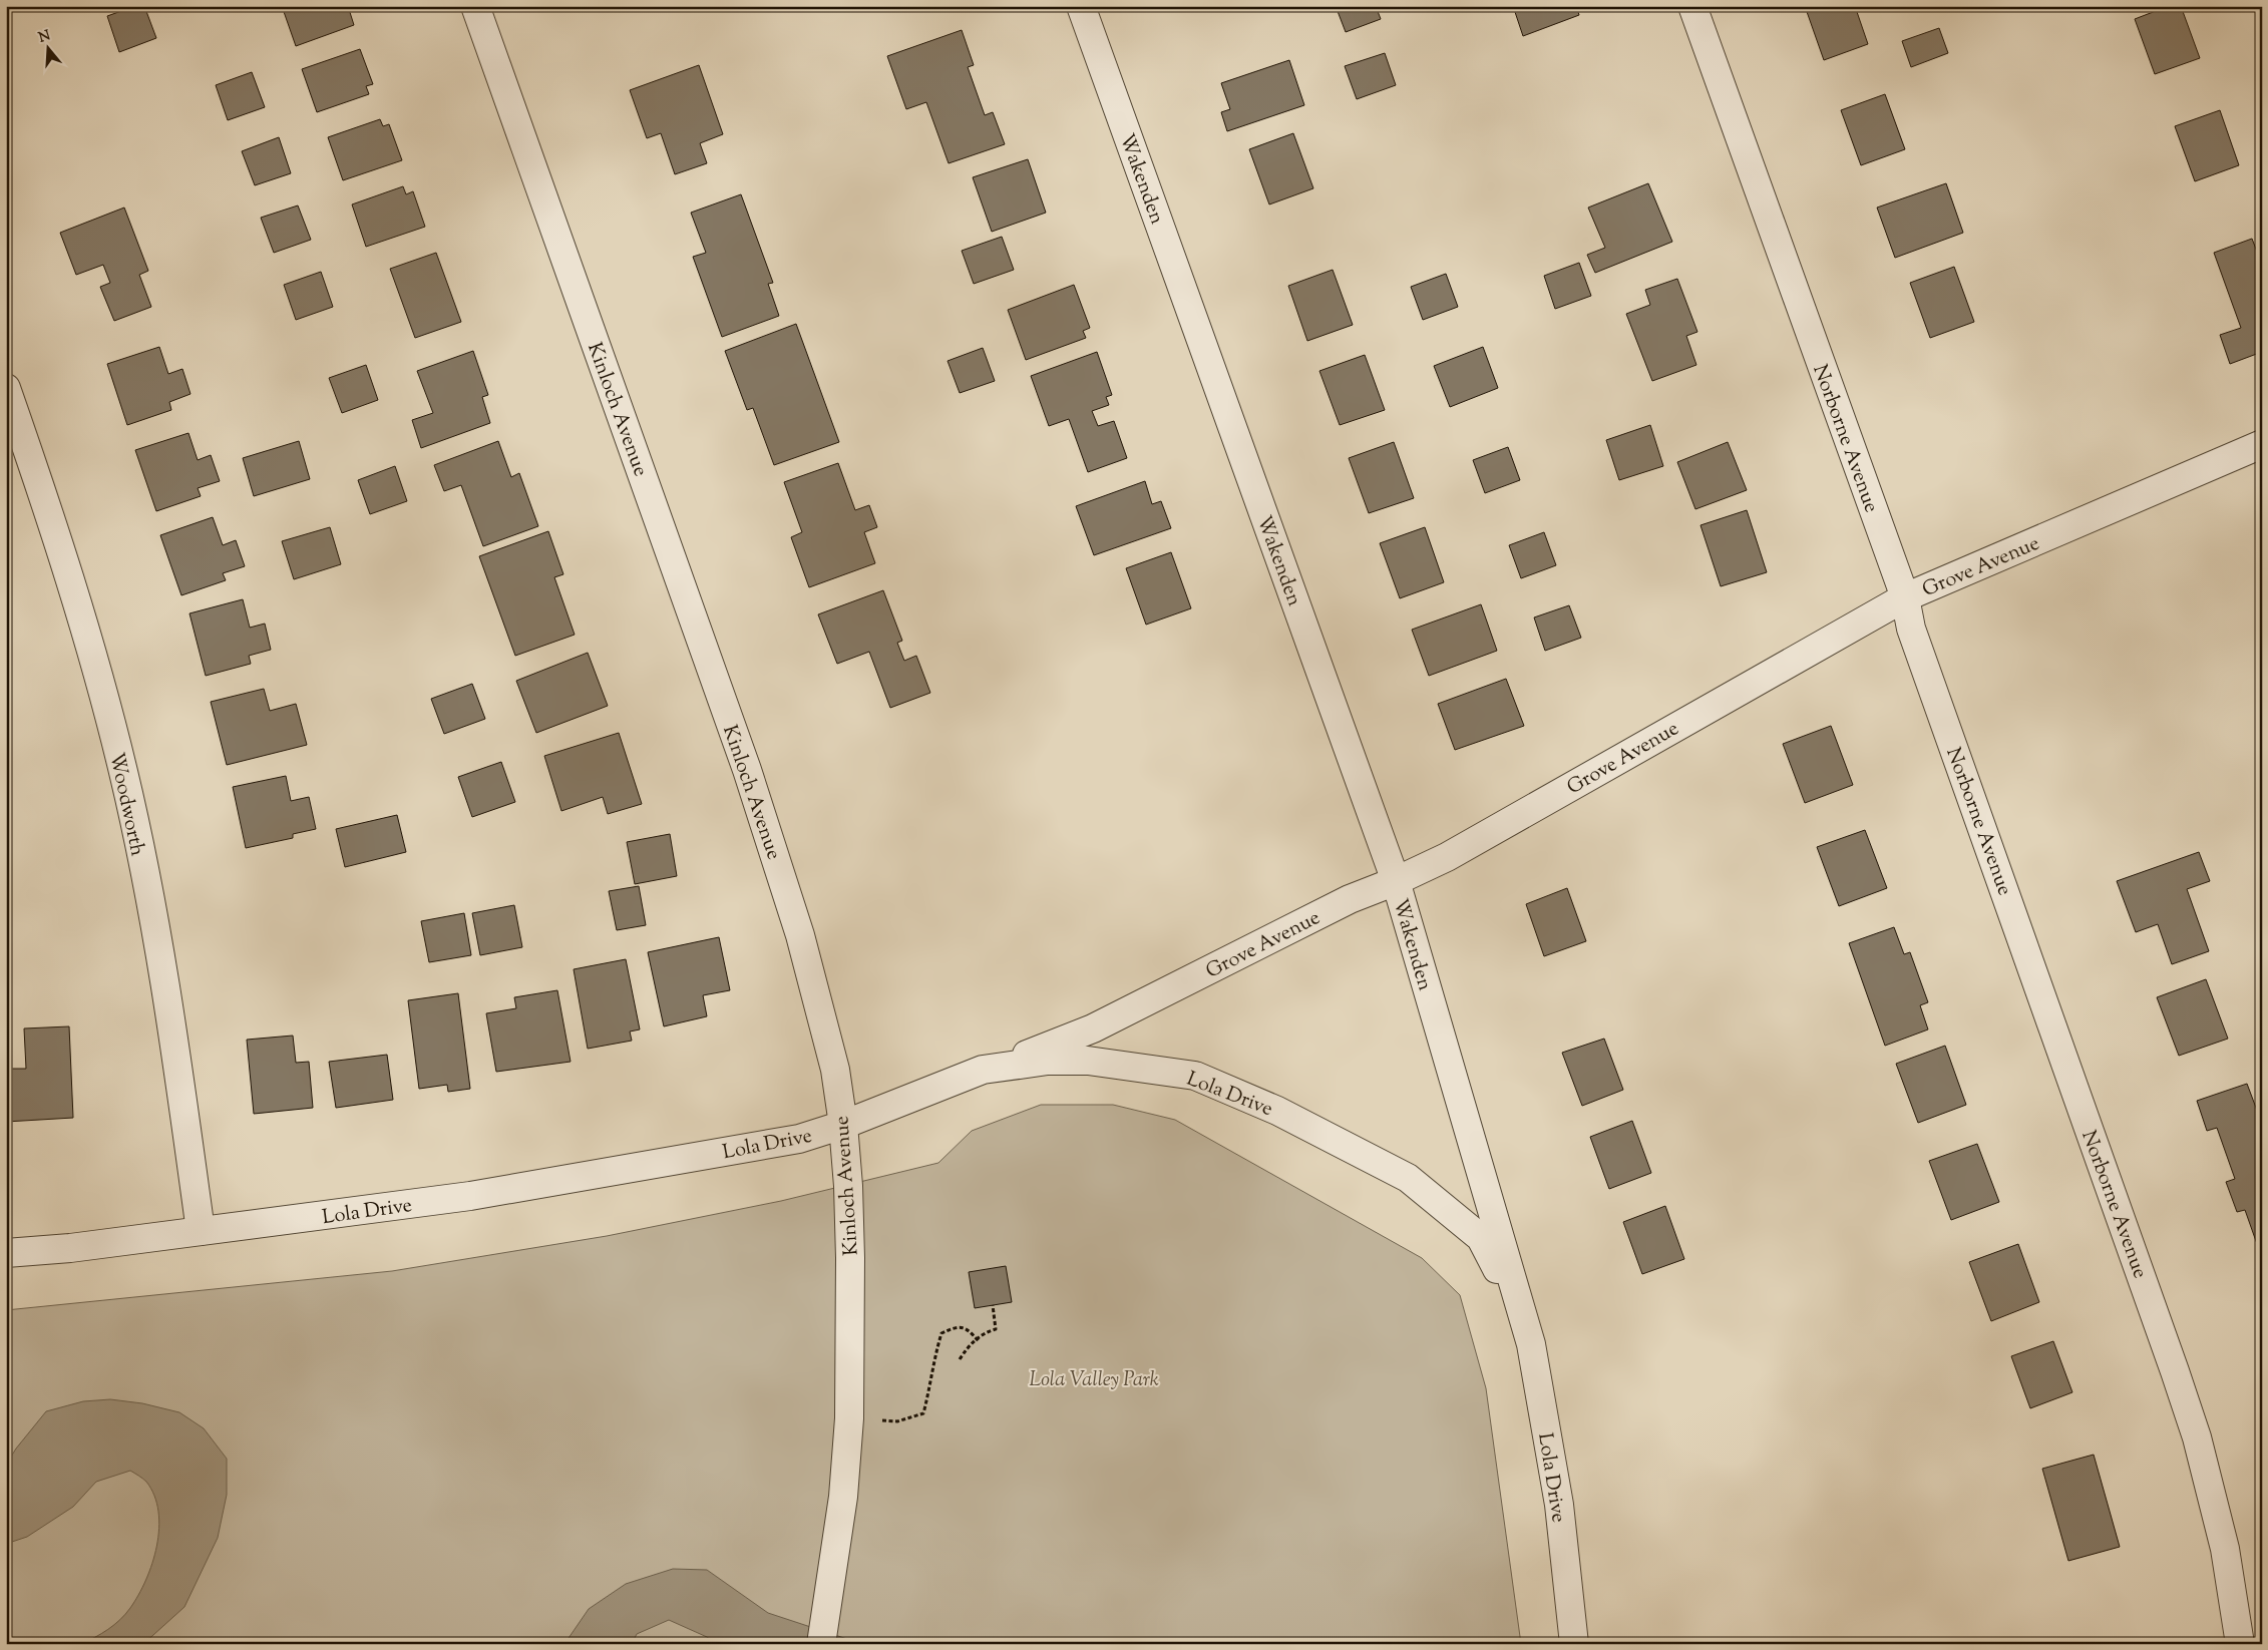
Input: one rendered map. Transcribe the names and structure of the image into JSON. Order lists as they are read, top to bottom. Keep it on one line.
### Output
{"streets":{"street":["Wakenden","Kinloch Avenue","Norborne Avenue","Grove Avenue","Woodworth","Lola Drive"]},"crossings":[["Wakenden","Grove Avenue"],["Wakenden","Lola Drive"],["Kinloch Avenue","Lola Drive"],["Norborne Avenue","Grove Avenue"],["Grove Avenue","Lola Drive"],["Woodworth","Lola Drive"]],"parks":["Lola Valley Park"],"north":"top"}
